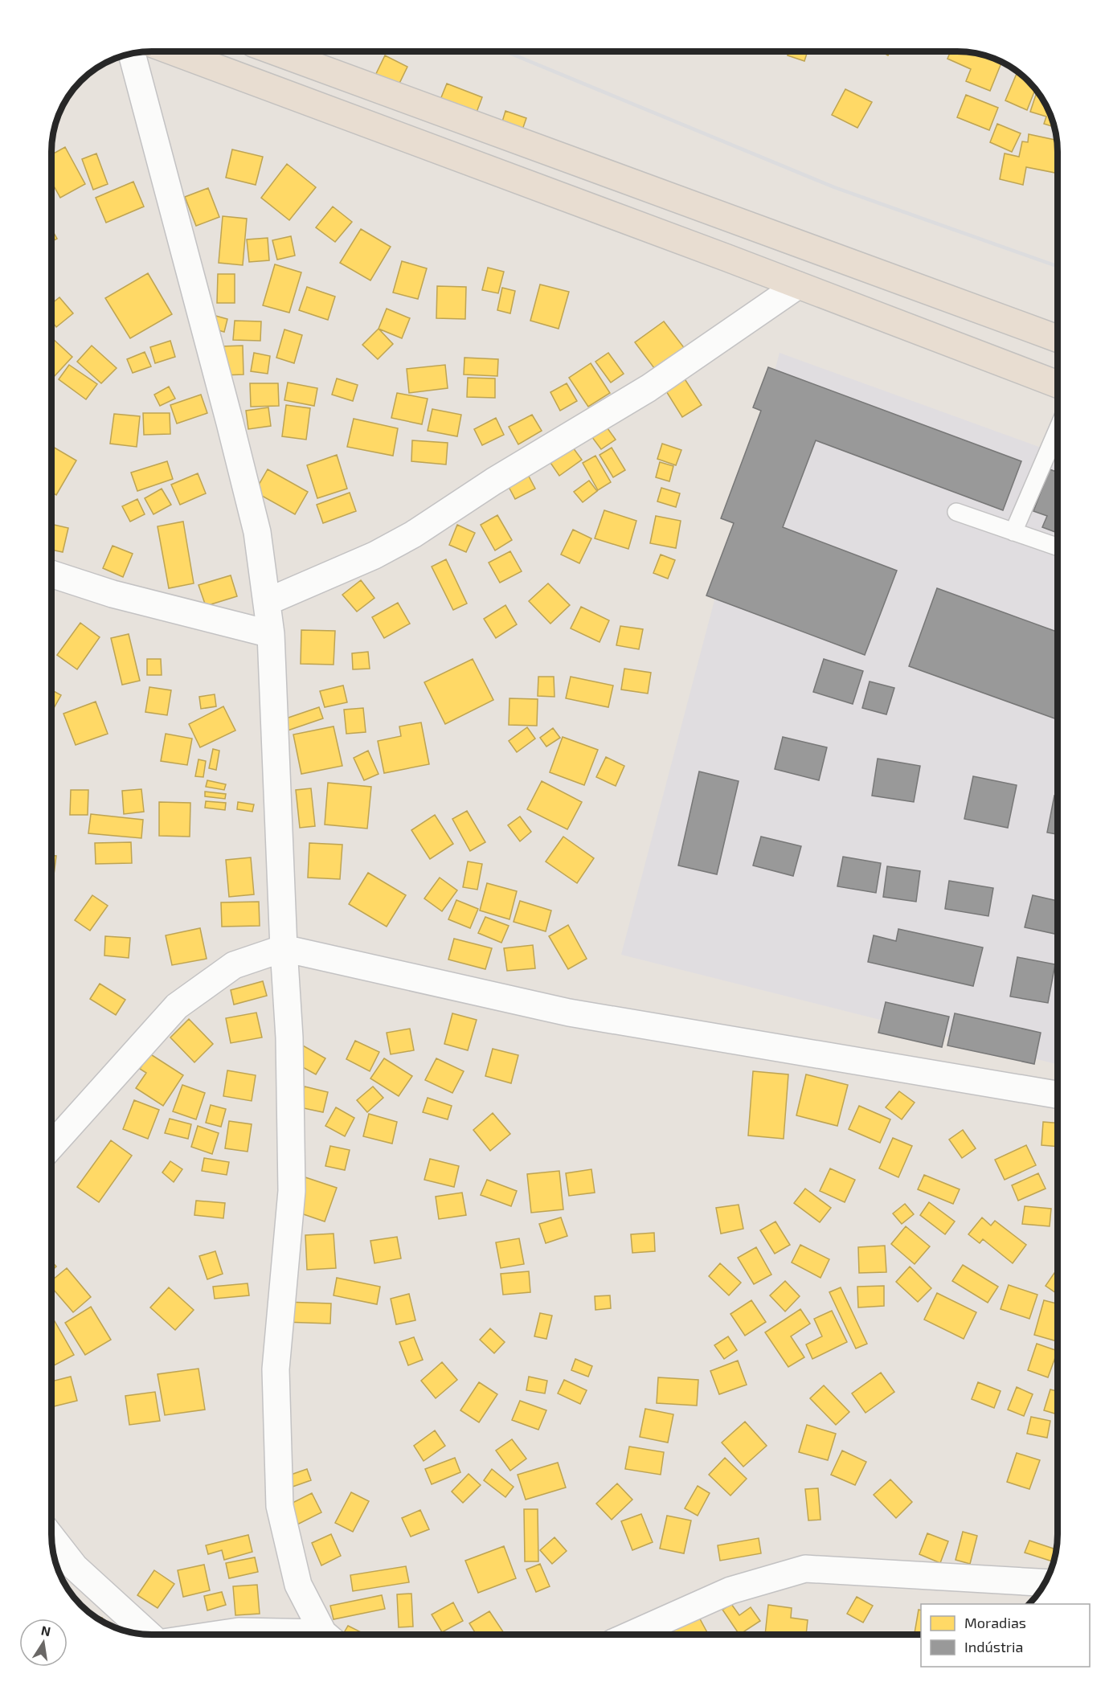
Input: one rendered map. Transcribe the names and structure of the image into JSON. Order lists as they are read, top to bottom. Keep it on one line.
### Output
{"legend":["Moradias","Indústria"],"north":"top"}
